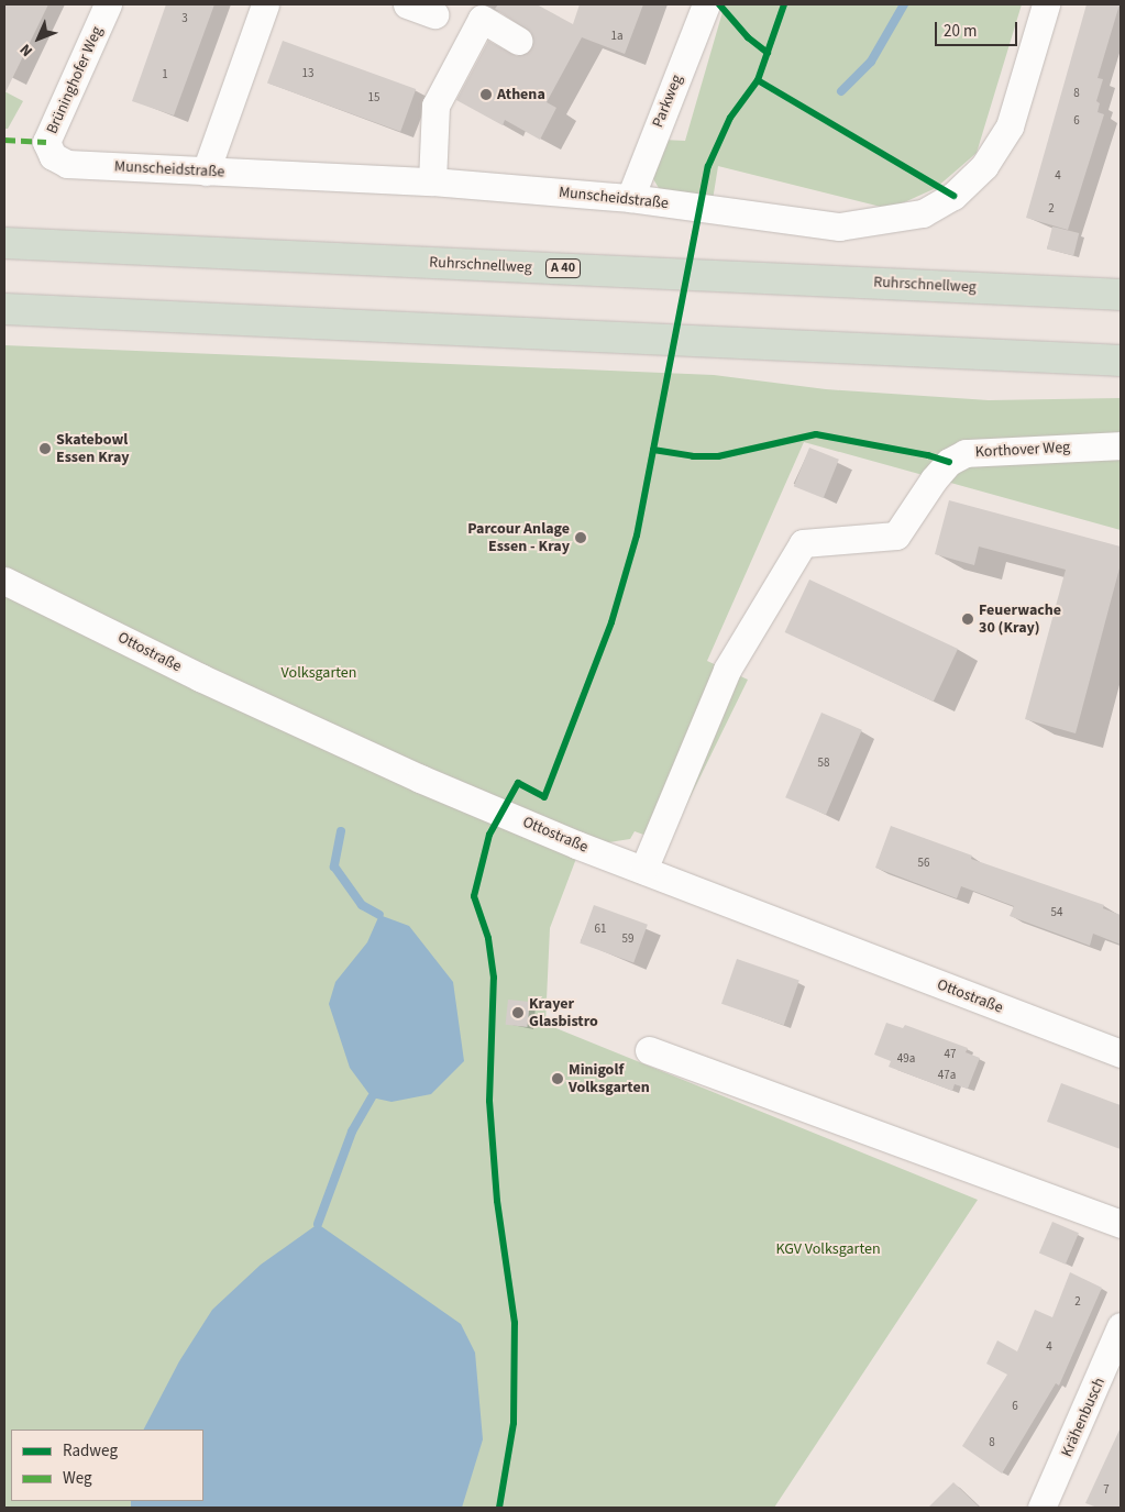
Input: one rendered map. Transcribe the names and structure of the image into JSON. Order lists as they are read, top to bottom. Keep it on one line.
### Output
{"streets":{"highway":["Ruhrschnellweg","A 40"],"street":["Brüninghofer Weg","Parkweg","Munscheidstraße","Korthover Weg","Ottostraße","Krähenbusch"]},"crossings":[["Brüninghofer Weg","Munscheidstraße"],["Parkweg","Munscheidstraße"],["Korthover Weg","Ottostraße"]],"parks":["Volksgarten","KGV Volksgarten"],"places":["Athena","Skatebowl Essen Kray","Parcour Anlage Essen - Kray","Feuerwache 30 (Kray)","Krayer Glasbistro","Minigolf Volksgarten"],"house_numbers":["3","1a","13","1","8","15","6","4","2","58","56","54","61","59","47","49a","47a","2","4","6","8","7"],"legend":["Radweg","Weg"],"scale_bar":"20 m","north":"bottom left"}
